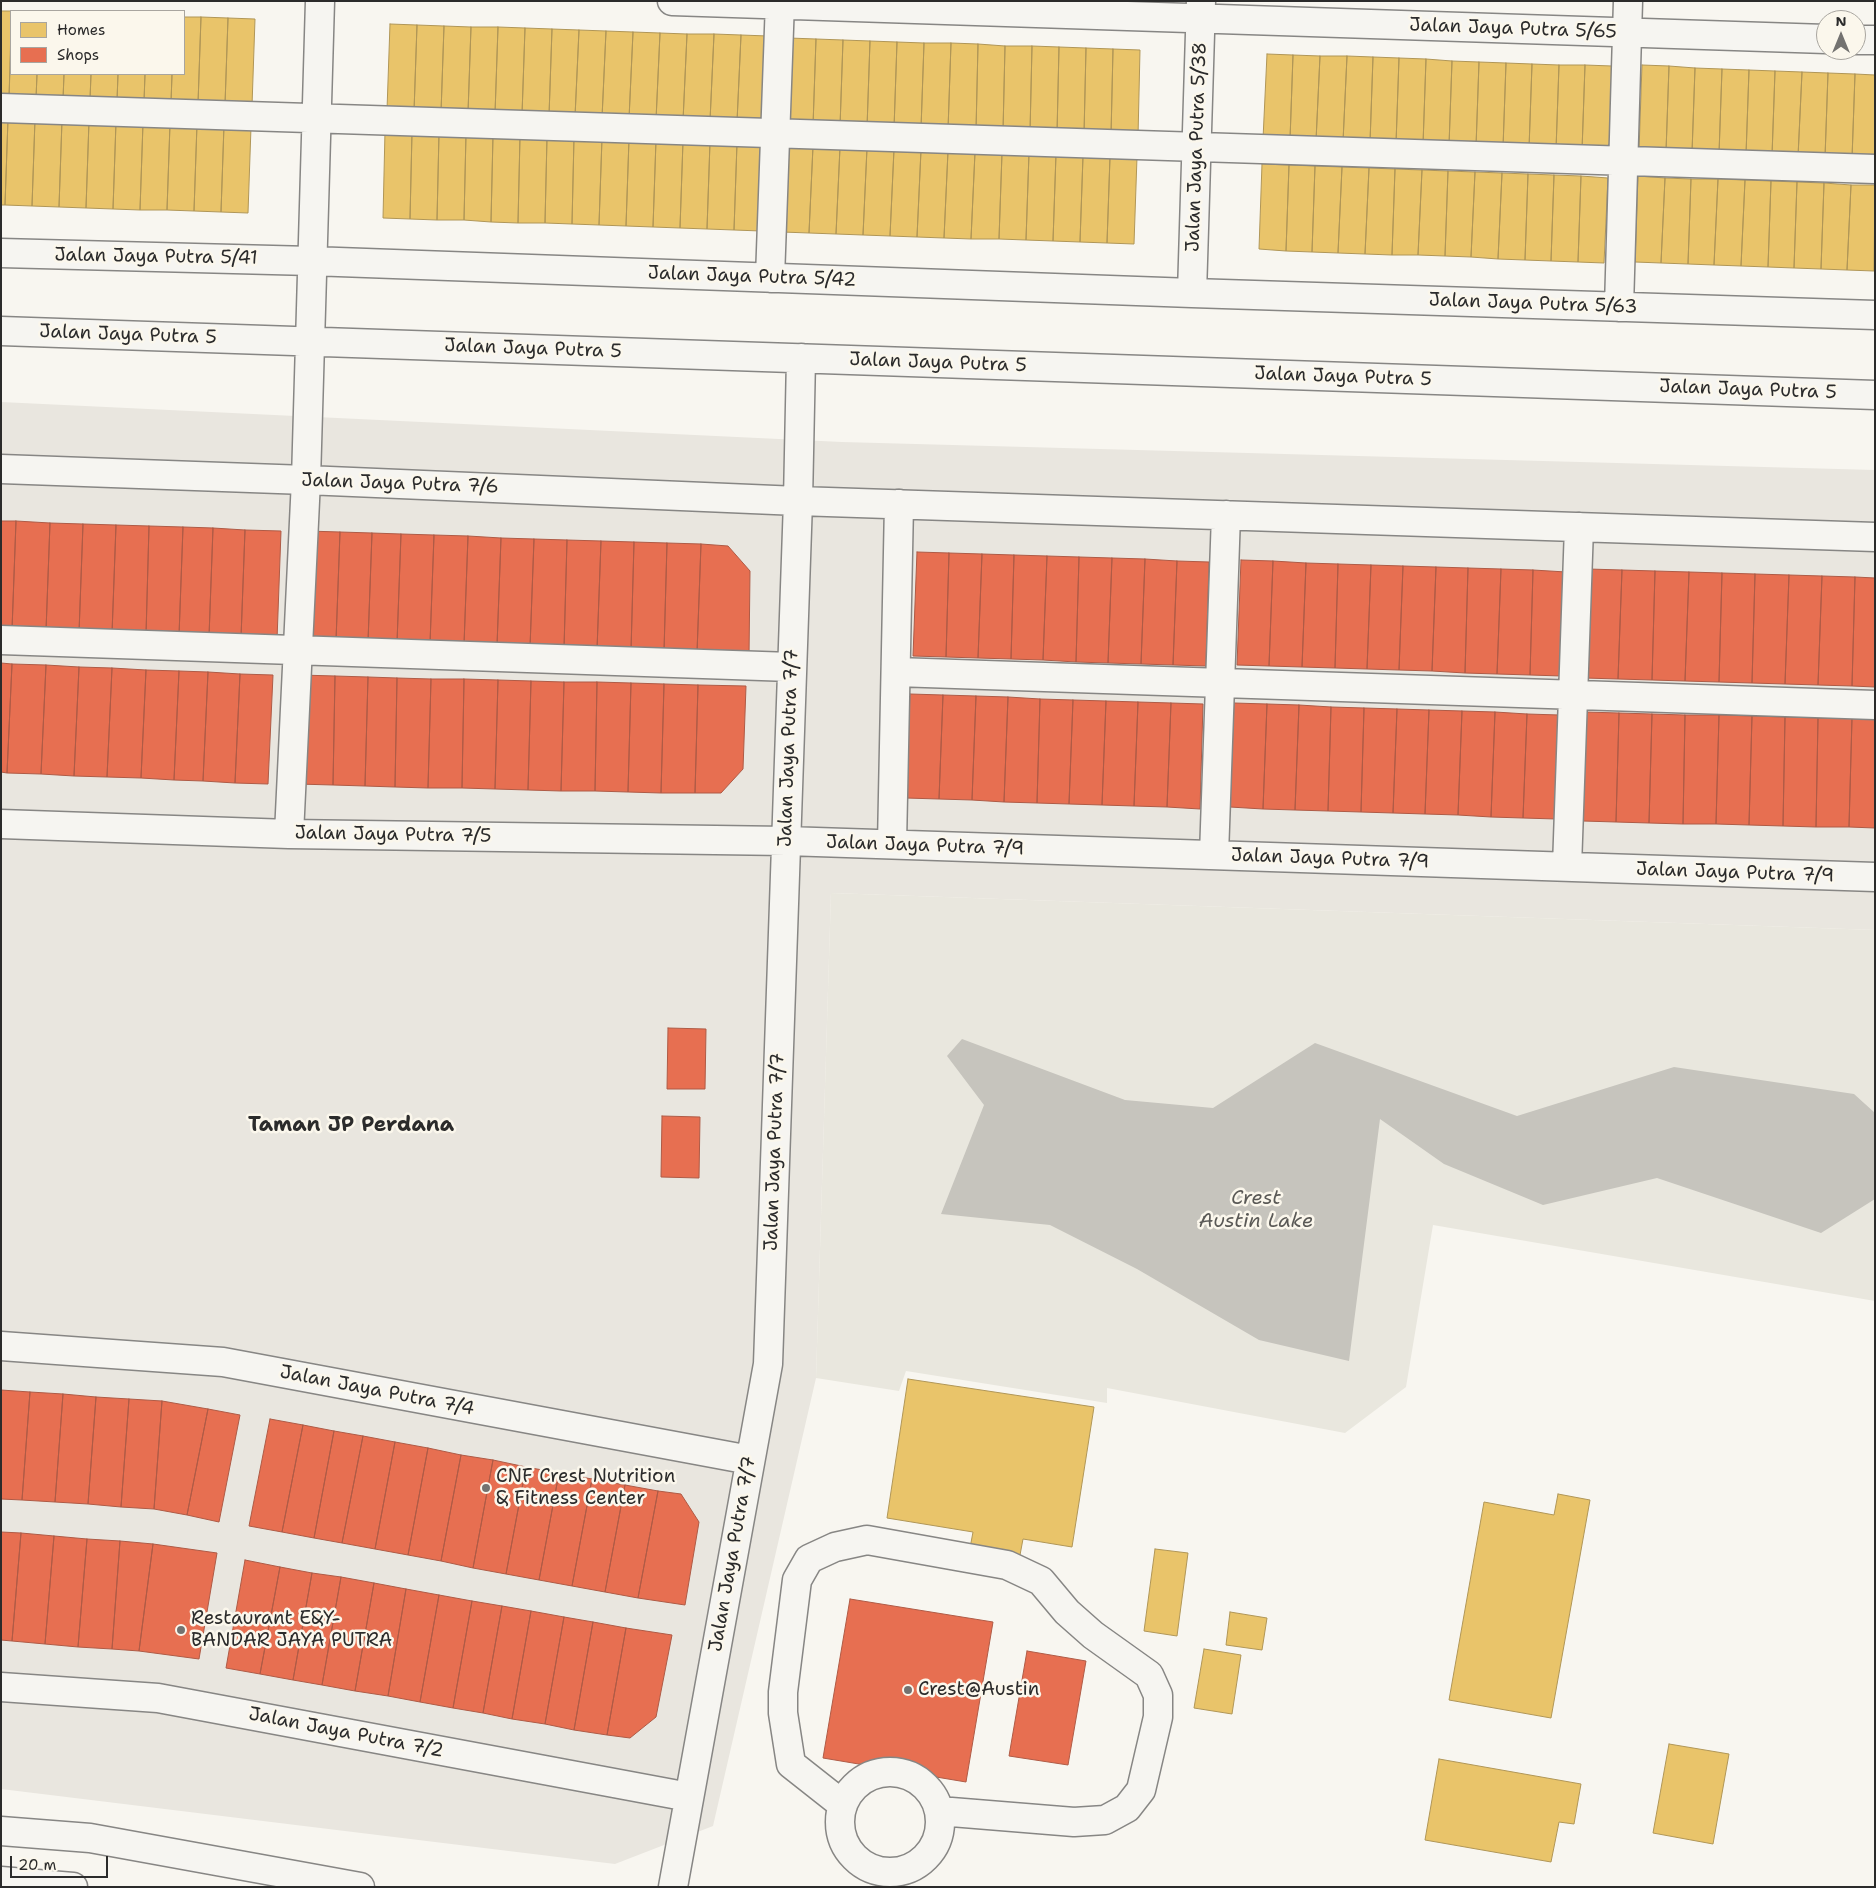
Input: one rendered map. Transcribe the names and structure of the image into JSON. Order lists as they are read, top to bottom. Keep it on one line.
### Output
{"streets":{"street":["Jalan Jaya Putra 5/65","Jalan Jaya Putra 5/38","Jalan Jaya Putra 5/41","Jalan Jaya Putra 5/42","Jalan Jaya Putra 5/63","Jalan Jaya Putra 5","Jalan Jaya Putra 7/6","Jalan Jaya Putra 7/7","Jalan Jaya Putra 7/5","Jalan Jaya Putra 7/9","Jalan Jaya Putra 7/4","Jalan Jaya Putra 7/2"]},"crossings":[["Jalan Jaya Putra 5/65","Jalan Jaya Putra 5/38"],["Jalan Jaya Putra 5/38","Jalan Jaya Putra 5/42"],["Jalan Jaya Putra 5/38","Jalan Jaya Putra 5/63"],["Jalan Jaya Putra 5/41","Jalan Jaya Putra 5/42"],["Jalan Jaya Putra 5/42","Jalan Jaya Putra 5/63"],["Jalan Jaya Putra 5","Jalan Jaya Putra 7/7"],["Jalan Jaya Putra 7/6","Jalan Jaya Putra 7/7"],["Jalan Jaya Putra 7/7","Jalan Jaya Putra 7/5"],["Jalan Jaya Putra 7/7","Jalan Jaya Putra 7/9"],["Jalan Jaya Putra 7/7","Jalan Jaya Putra 7/4"],["Jalan Jaya Putra 7/7","Jalan Jaya Putra 7/2"],["Jalan Jaya Putra 7/5","Jalan Jaya Putra 7/9"]],"districts":["Taman JP Perdana"],"water":["Crest Austin Lake"],"places":["CNF Crest Nutrition & Fitness Center","Restaurant E&Y- BANDAR JAYA PUTRA","Crest@Austin"],"legend":["Homes","Shops"],"scale_bar":"20 m","north":"top"}
